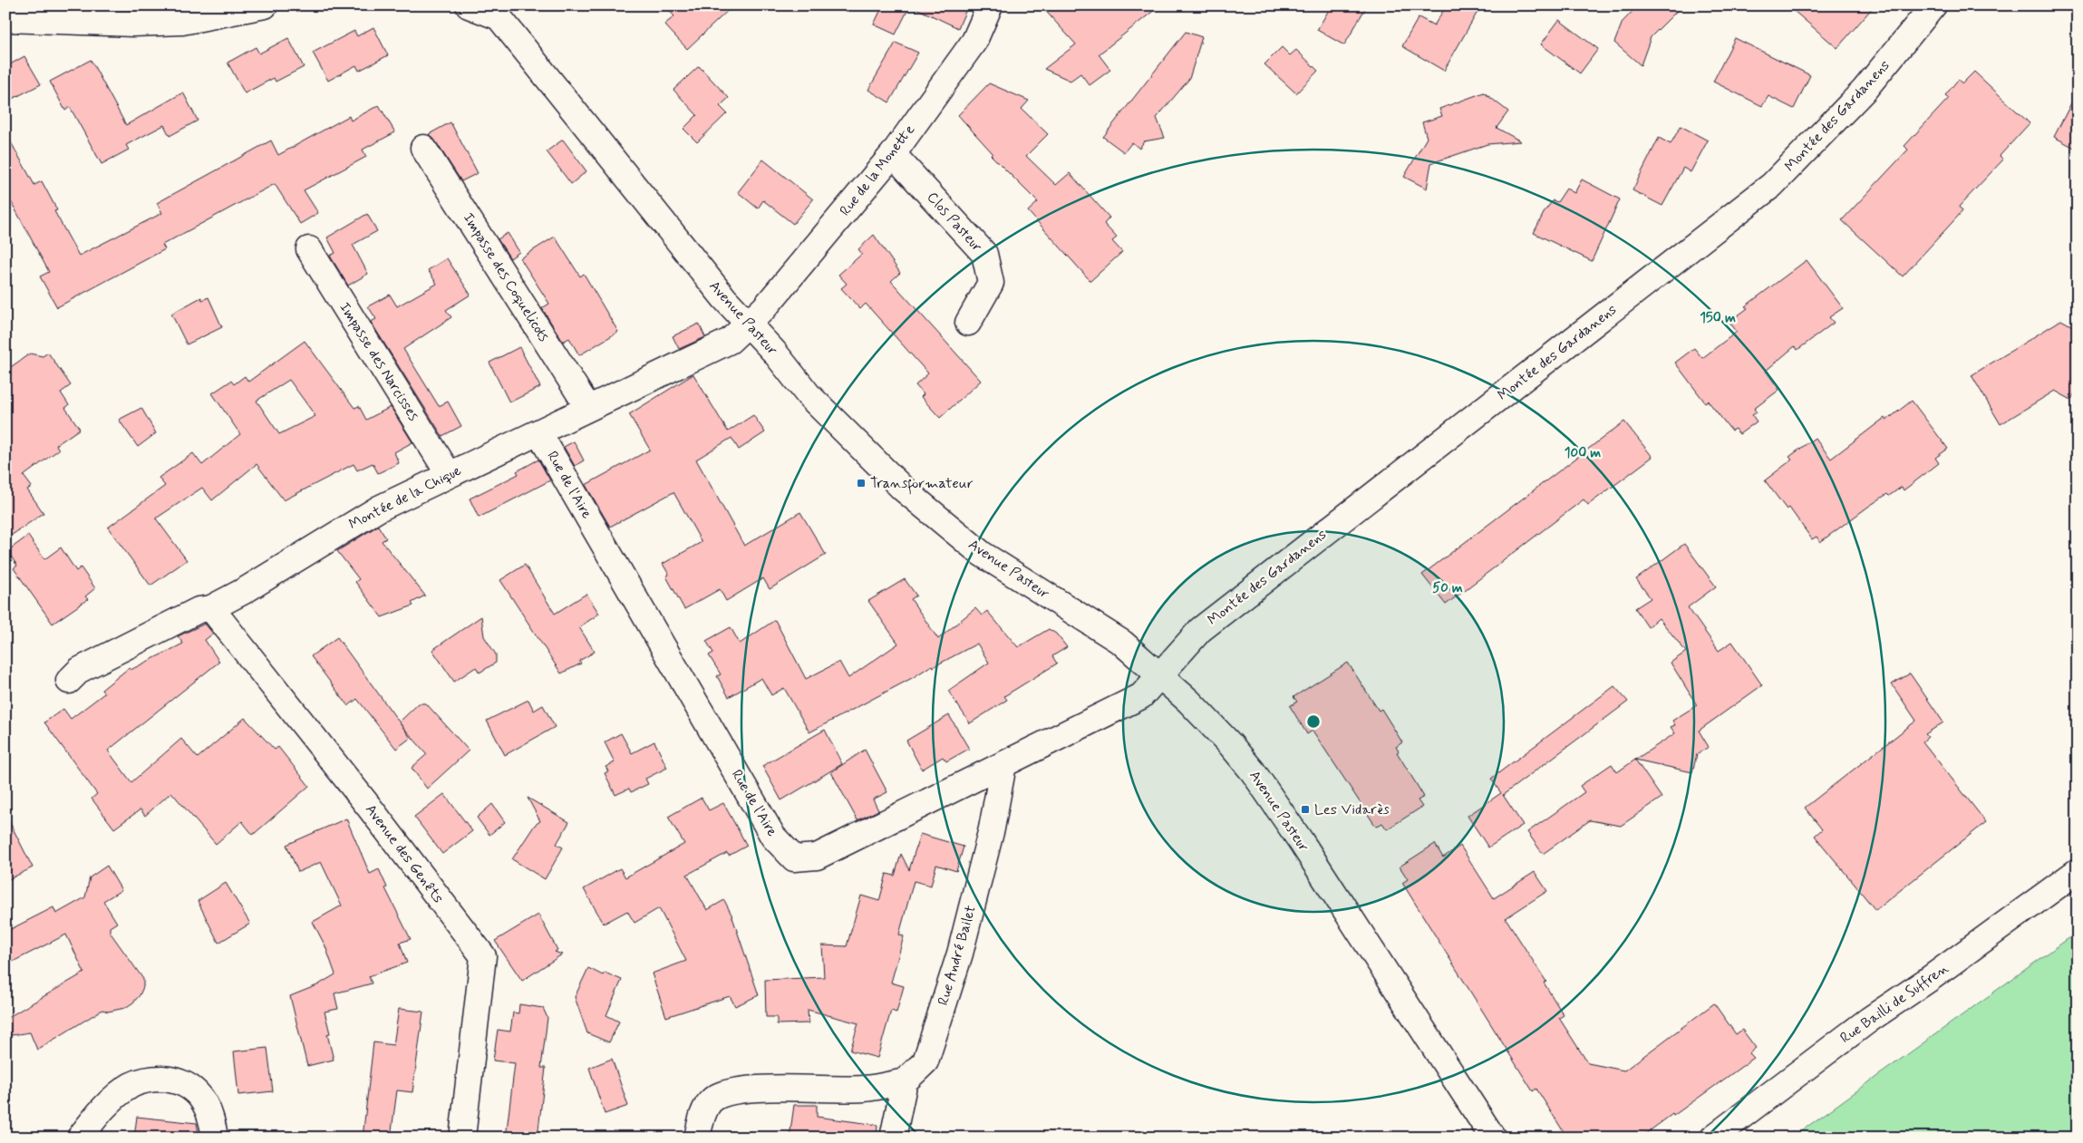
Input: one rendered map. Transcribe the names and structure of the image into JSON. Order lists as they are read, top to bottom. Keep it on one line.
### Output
{"streets":{"street":["Montée des Gardanens","Rue de la Monette","Clos Pasteur","Impasse des Coquelicots","Avenue Pasteur","Impasse des Narcisses","Rue de l'Aire","Montée de la Chique","Avenue des Genêts","Rue André Bailet","Rue Bailli de Suffren"]},"crossings":[["Montée des Gardanens","Avenue Pasteur"],["Montée des Gardanens","Rue de l'Aire"],["Rue de la Monette","Clos Pasteur"],["Rue de la Monette","Avenue Pasteur"],["Rue de la Monette","Montée de la Chique"],["Impasse des Coquelicots","Montée de la Chique"],["Avenue Pasteur","Rue de l'Aire"],["Avenue Pasteur","Montée de la Chique"],["Impasse des Narcisses","Montée de la Chique"],["Rue de l'Aire","Montée de la Chique"],["Rue de l'Aire","Rue André Bailet"],["Montée de la Chique","Avenue des Genêts"]],"places":{"transit":["Transformateur","Les Vidarès"]},"rings":["150 m","100 m","50 m"]}
